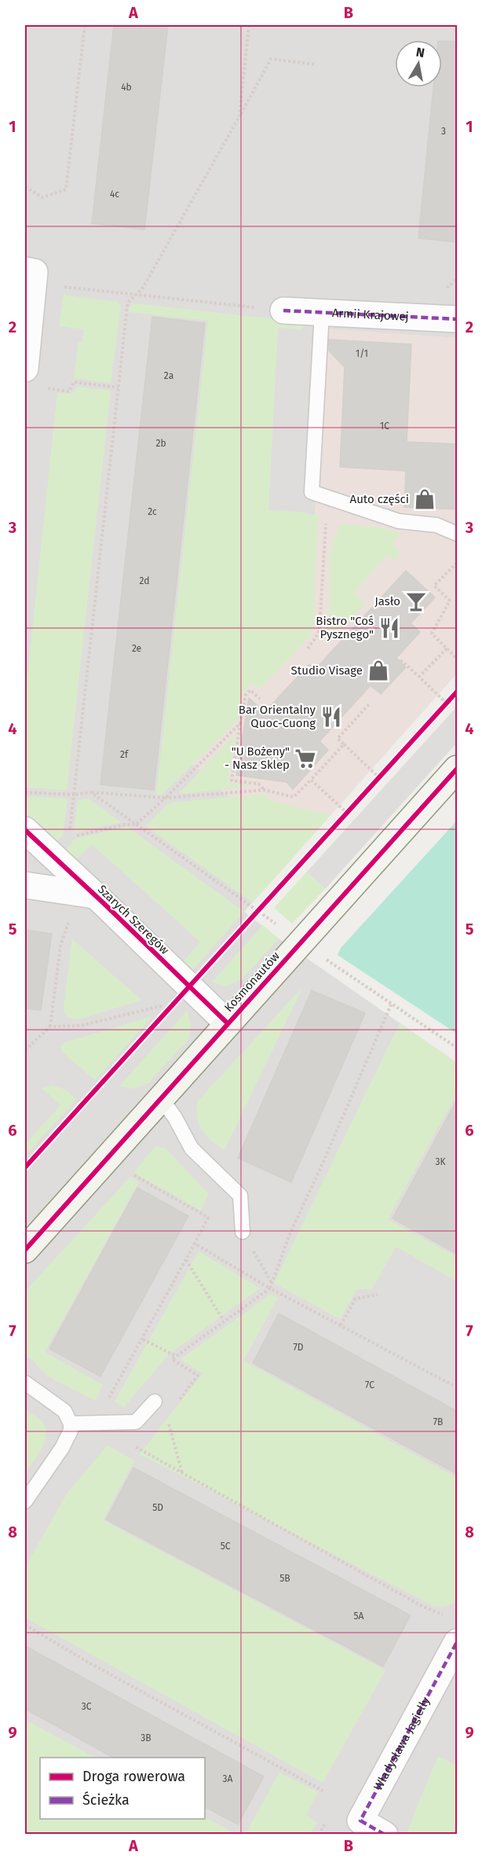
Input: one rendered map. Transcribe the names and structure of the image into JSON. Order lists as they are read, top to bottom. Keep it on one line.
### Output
{"streets":{"street":["Armii Krajowej","Szarych Szeregów","Kosmonautów","Władysława Jagiełły"]},"crossings":[["Szarych Szeregów","Kosmonautów"]],"places":{"shop":["Auto części","Studio Visage"],"bar":["Jasło"],"restaurant":["Bistro \"Coś Pysznego\"","Bar Orientalny Quoc-Cuong"],"supermarket":["\"U Bożeny\" - Nasz Sklep"]},"house_numbers":["4b","3","4c","1/1","2a","1C","2b","2c","2d","2e","2f","3K","7D","7C","7B","5D","5C","5B","5A","3C","3B","3A"],"legend":["Droga rowerowa","Ścieżka"],"north":"top","grid":{"columns":["A","B"],"rows":["1","2","3","4","5","6","7","8","9"]}}
